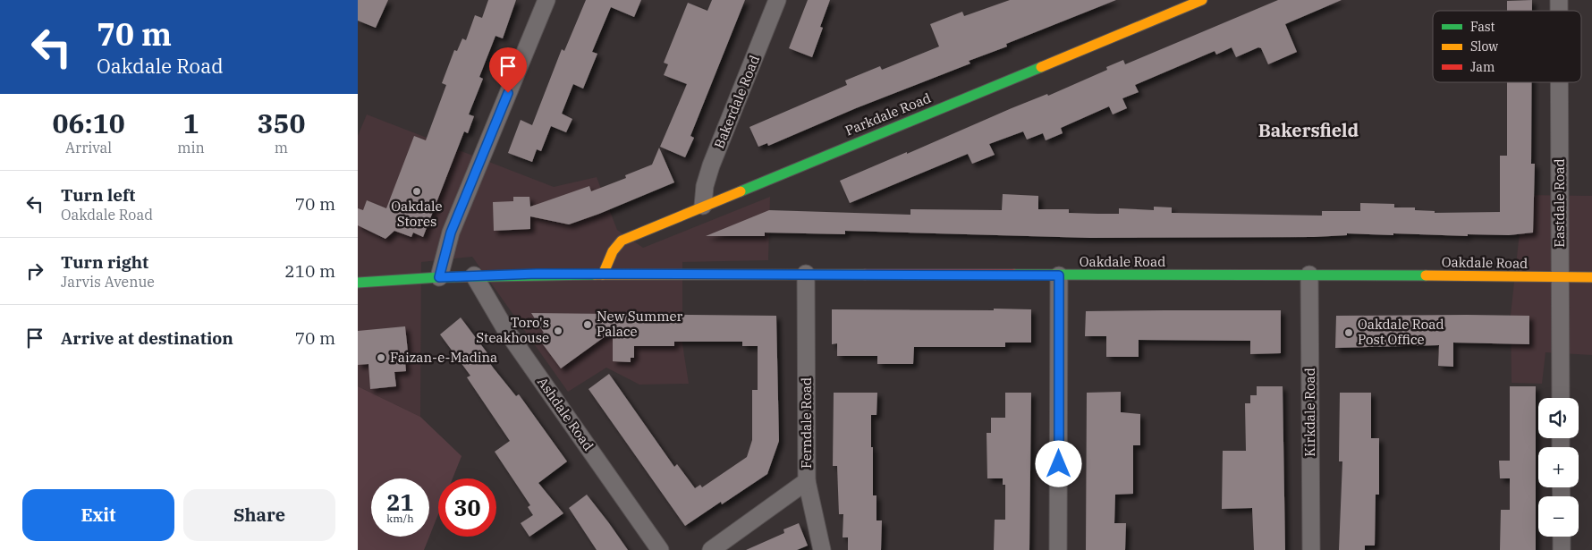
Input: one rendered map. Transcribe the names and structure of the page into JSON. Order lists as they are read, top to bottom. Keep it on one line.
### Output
{"streets":{"street":["Bakerdale Road","Parkdale Road","Eastdale Road","Oakdale Road","Kirkdale Road","Ashdale Road","Ferndale Road"]},"crossings":[["Bakerdale Road","Parkdale Road"],["Parkdale Road","Oakdale Road"],["Eastdale Road","Oakdale Road"],["Oakdale Road","Kirkdale Road"],["Oakdale Road","Ashdale Road"],["Oakdale Road","Ferndale Road"]],"districts":["Bakersfield"],"places":["Oakdale Stores","New Summer Palace","Toro's Steakhouse","Oakdale Road Post Office","Faizan-e-Madina"],"legend":["Fast","Slow","Jam"],"page":{"turn":["70 m","Oakdale Road"],"eta":["06:10","Arrival","1","min","350","m"],"list":[{"name":"Turn left","note":"Oakdale Road","value":"70 m"},{"name":"Turn right","note":"Jarvis Avenue","value":"210 m"},{"name":"Arrive at destination","value":"70 m"}],"map_buttons":["+","−"],"speed":"21 km/h","limit":"30","buttons":["Exit","Share"]}}
